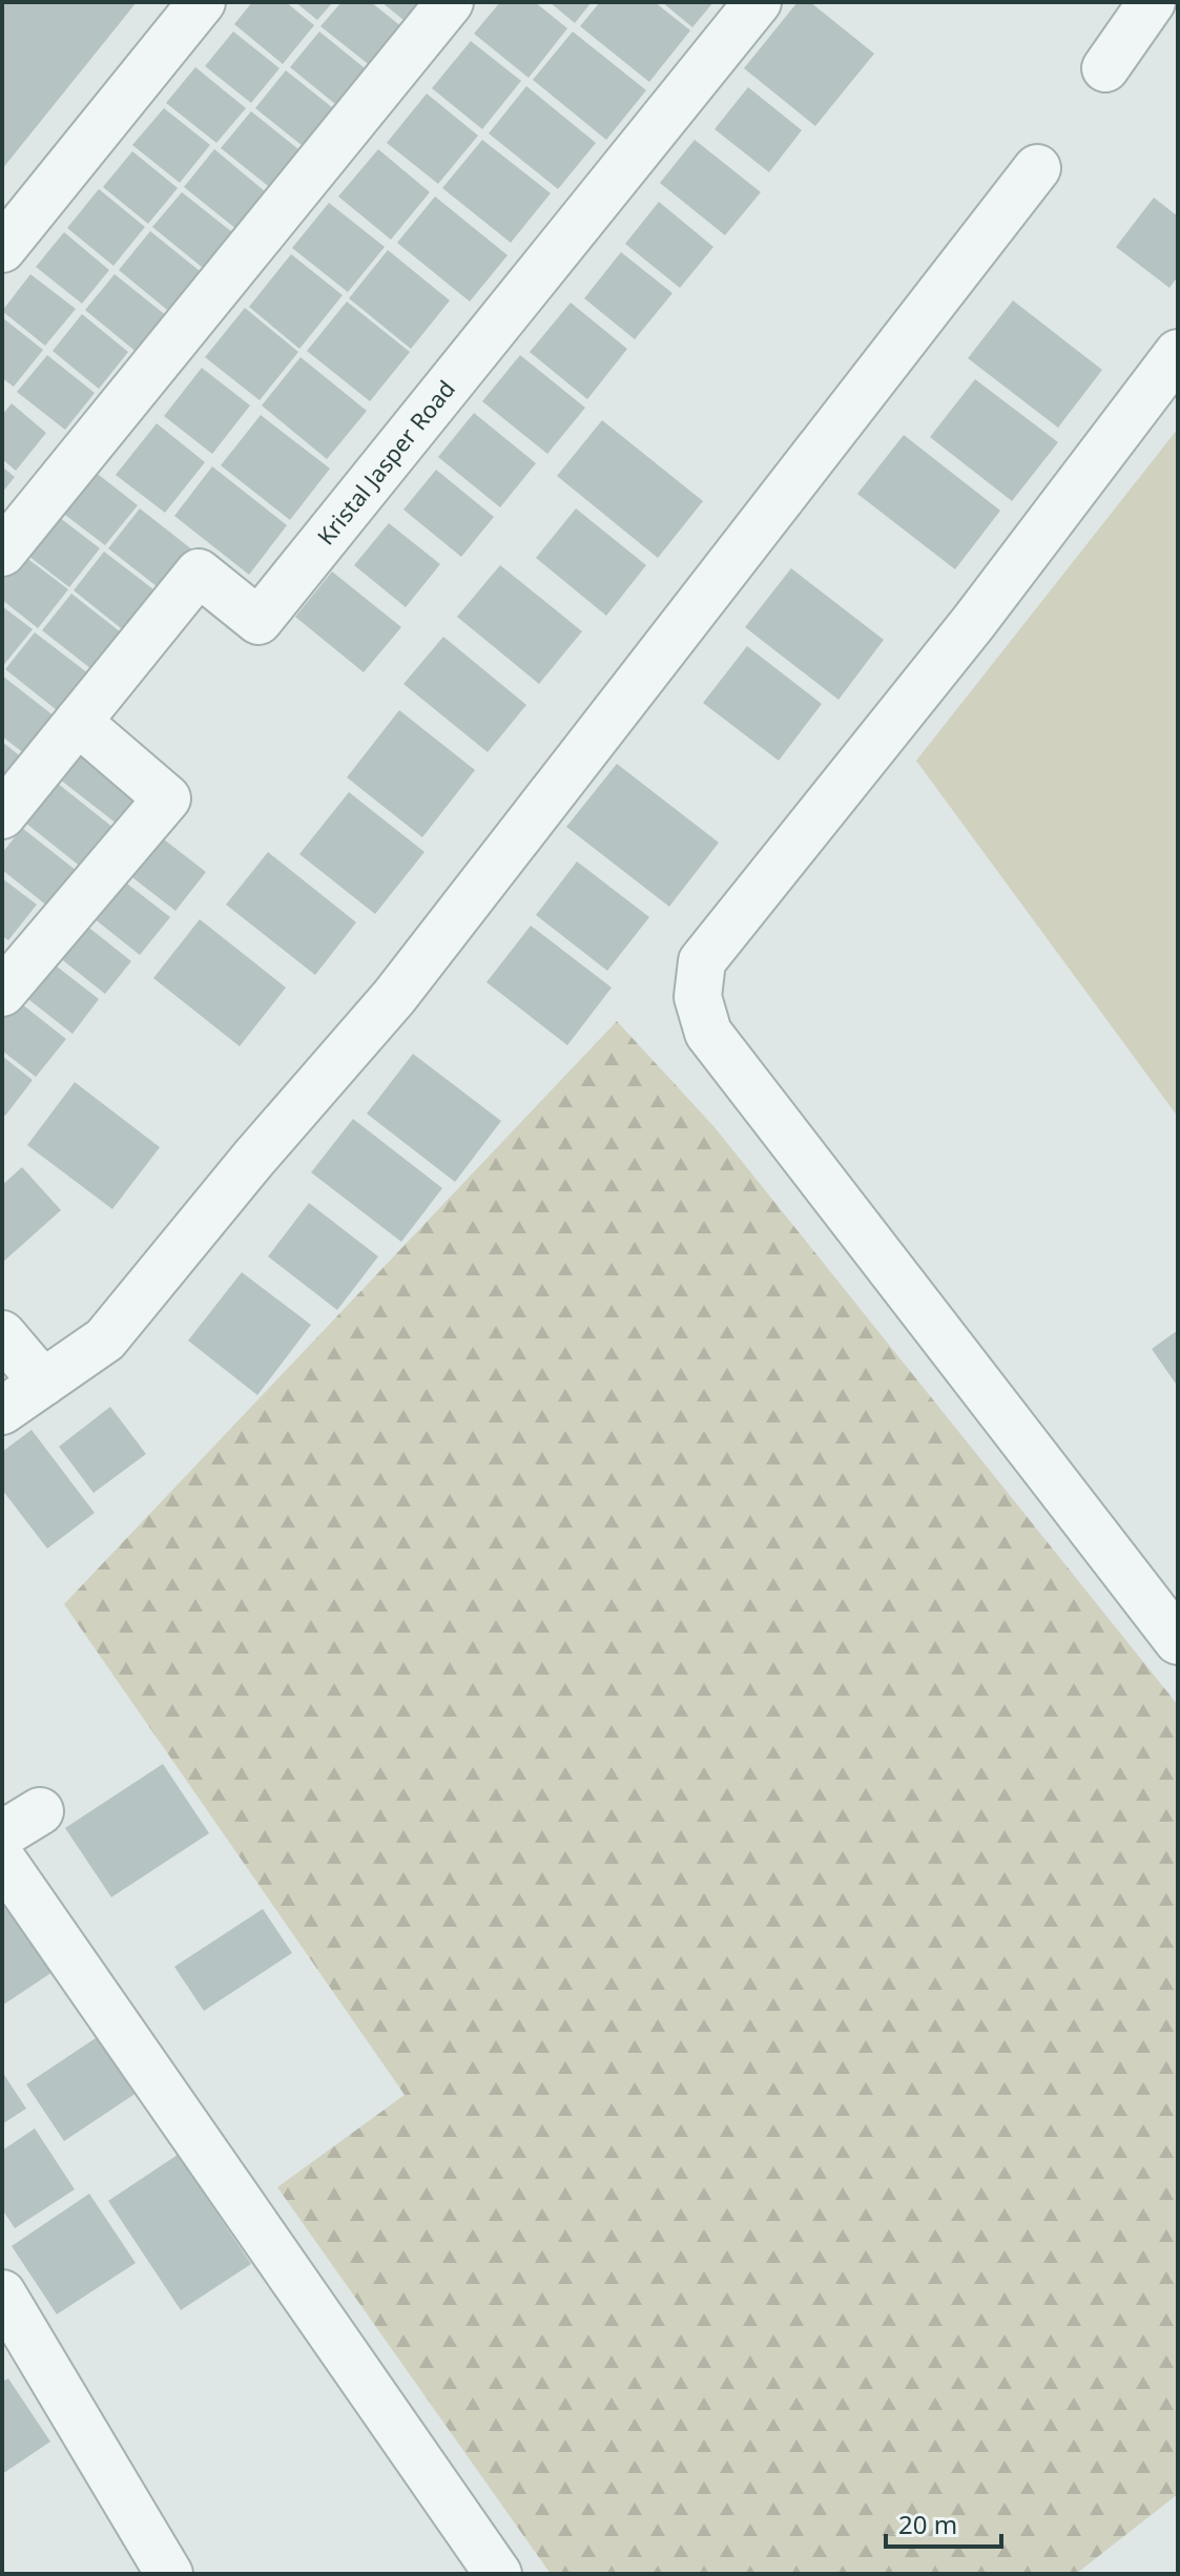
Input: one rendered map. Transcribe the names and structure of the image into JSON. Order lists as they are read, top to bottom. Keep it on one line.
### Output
{"streets":{"street":["Kristal Jasper Road"]},"scale_bar":"20 m"}
